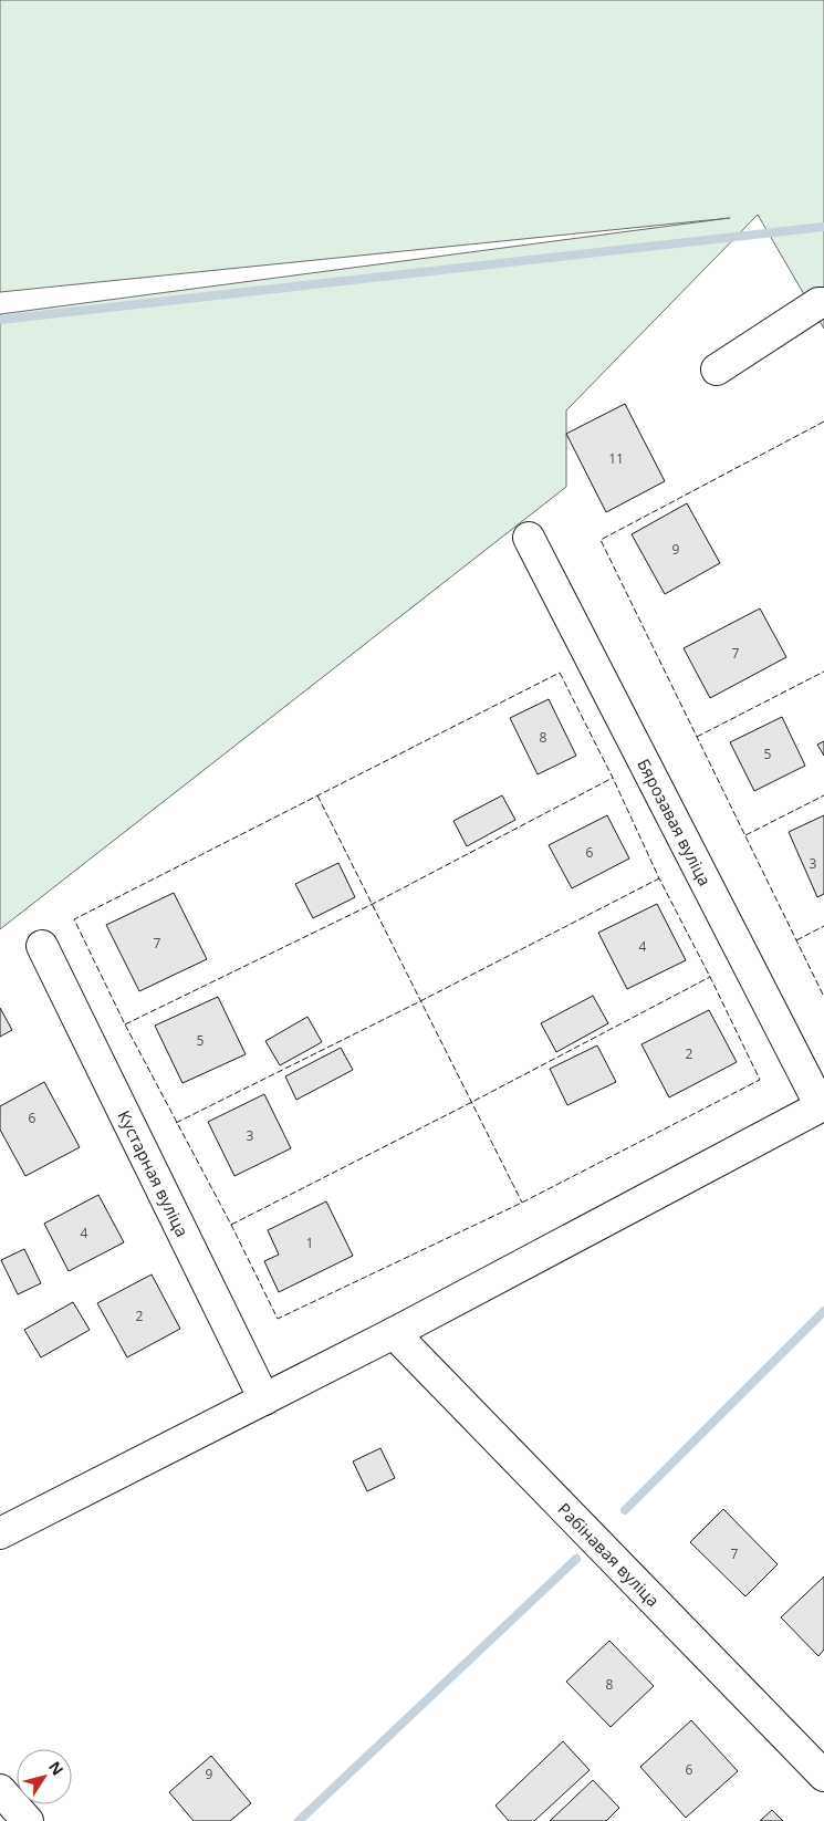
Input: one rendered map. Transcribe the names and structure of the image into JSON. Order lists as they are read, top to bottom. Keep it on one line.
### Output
{"streets":{"street":["Бярозавая вуліца","Кустарная вуліца","Рабінавая вуліца"]},"house_numbers":["11","9","7","8","5","6","3","7","4","5","2","6","3","4","1","2","7","8","6","9"],"north":"top right"}
